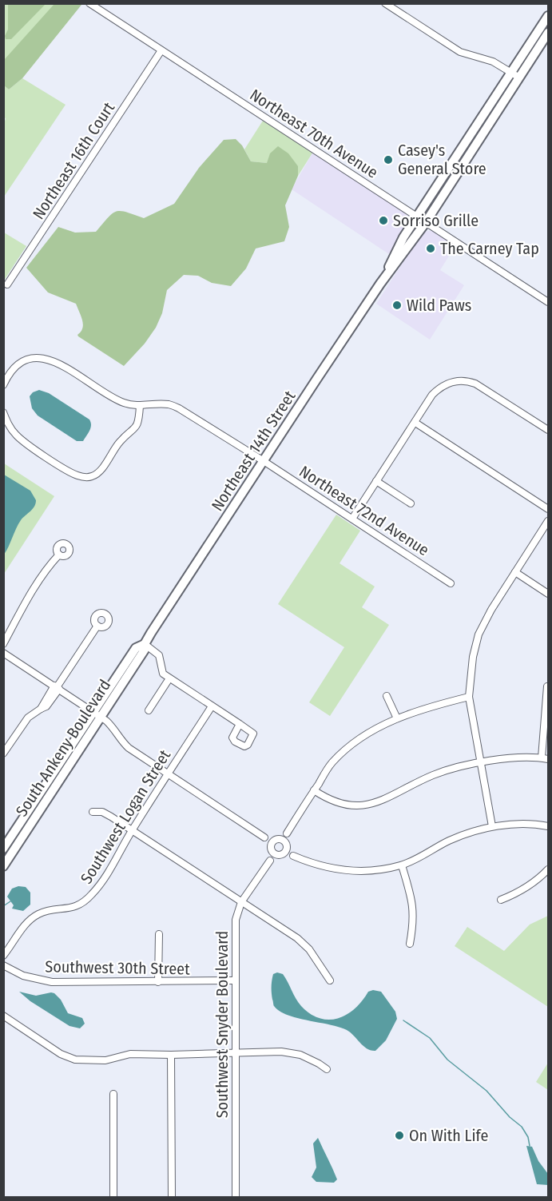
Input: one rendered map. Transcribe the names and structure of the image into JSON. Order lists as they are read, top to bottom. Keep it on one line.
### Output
{"streets":{"main road":["Northeast 14th Street","South Ankeny Boulevard"],"street":["Northeast 70th Avenue","Northeast 16th Court","Northeast 72nd Avenue","Southwest Logan Street","Southwest 30th Street","Southwest Snyder Boulevard"]},"crossings":[["Northeast 70th Avenue","Northeast 16th Court"],["Northeast 70th Avenue","Northeast 14th Street"],["Northeast 14th Street","Northeast 72nd Avenue"],["Northeast 14th Street","South Ankeny Boulevard"],["Southwest 30th Street","Southwest Snyder Boulevard"]],"places":["Casey's General Store","Sorriso Grille","The Carney Tap","Wild Paws","On With Life"]}
